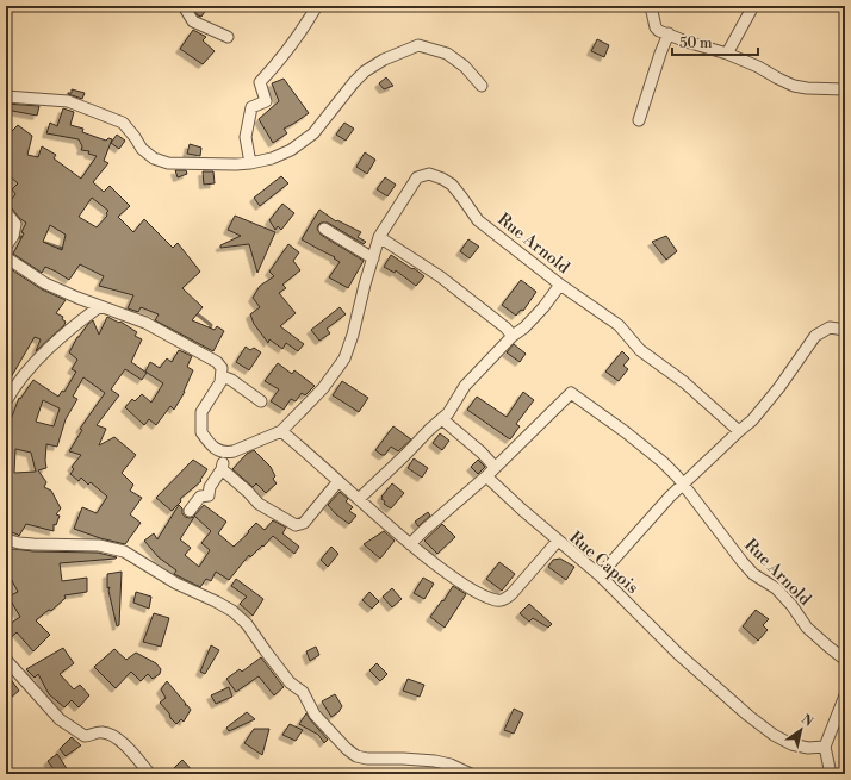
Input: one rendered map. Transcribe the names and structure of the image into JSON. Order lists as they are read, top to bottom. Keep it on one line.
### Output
{"streets":{"street":["Rue Arnold","Rue Capois"]},"crossings":[["Rue Arnold","Rue Capois"]],"scale_bar":"50 m","north":"top right"}
